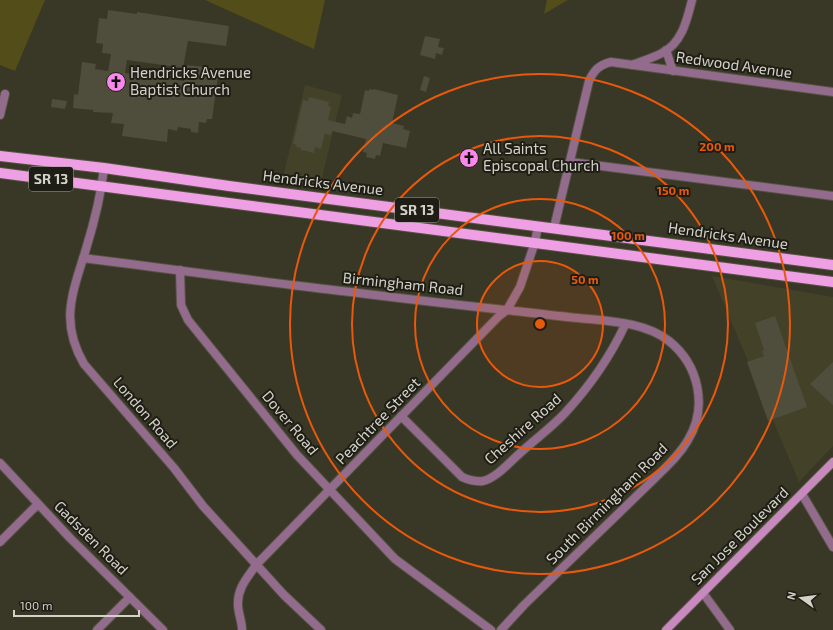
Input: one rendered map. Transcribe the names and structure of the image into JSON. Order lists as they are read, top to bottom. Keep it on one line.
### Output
{"streets":{"main road":["SR 13","Hendricks Avenue"],"street":["Redwood Avenue","Birmingham Road","London Road","Peachtree Street","Dover Road","Cheshire Road","South Birmingham Road","San Jose Boulevard","Gadsden Road"]},"crossings":[["Redwood Avenue","Hendricks Avenue"],["Hendricks Avenue","London Road"],["Hendricks Avenue","Peachtree Street"],["Birmingham Road","London Road"],["Birmingham Road","Peachtree Street"],["Birmingham Road","Dover Road"],["Birmingham Road","Cheshire Road"],["Birmingham Road","South Birmingham Road"],["London Road","Peachtree Street"],["Peachtree Street","Dover Road"],["Peachtree Street","Cheshire Road"]],"places":{"church":["Hendricks Avenue Baptist Church","All Saints Episcopal Church"]},"scale_bar":"100 m","north":"left","rings":["200 m","150 m","100 m","50 m"]}
